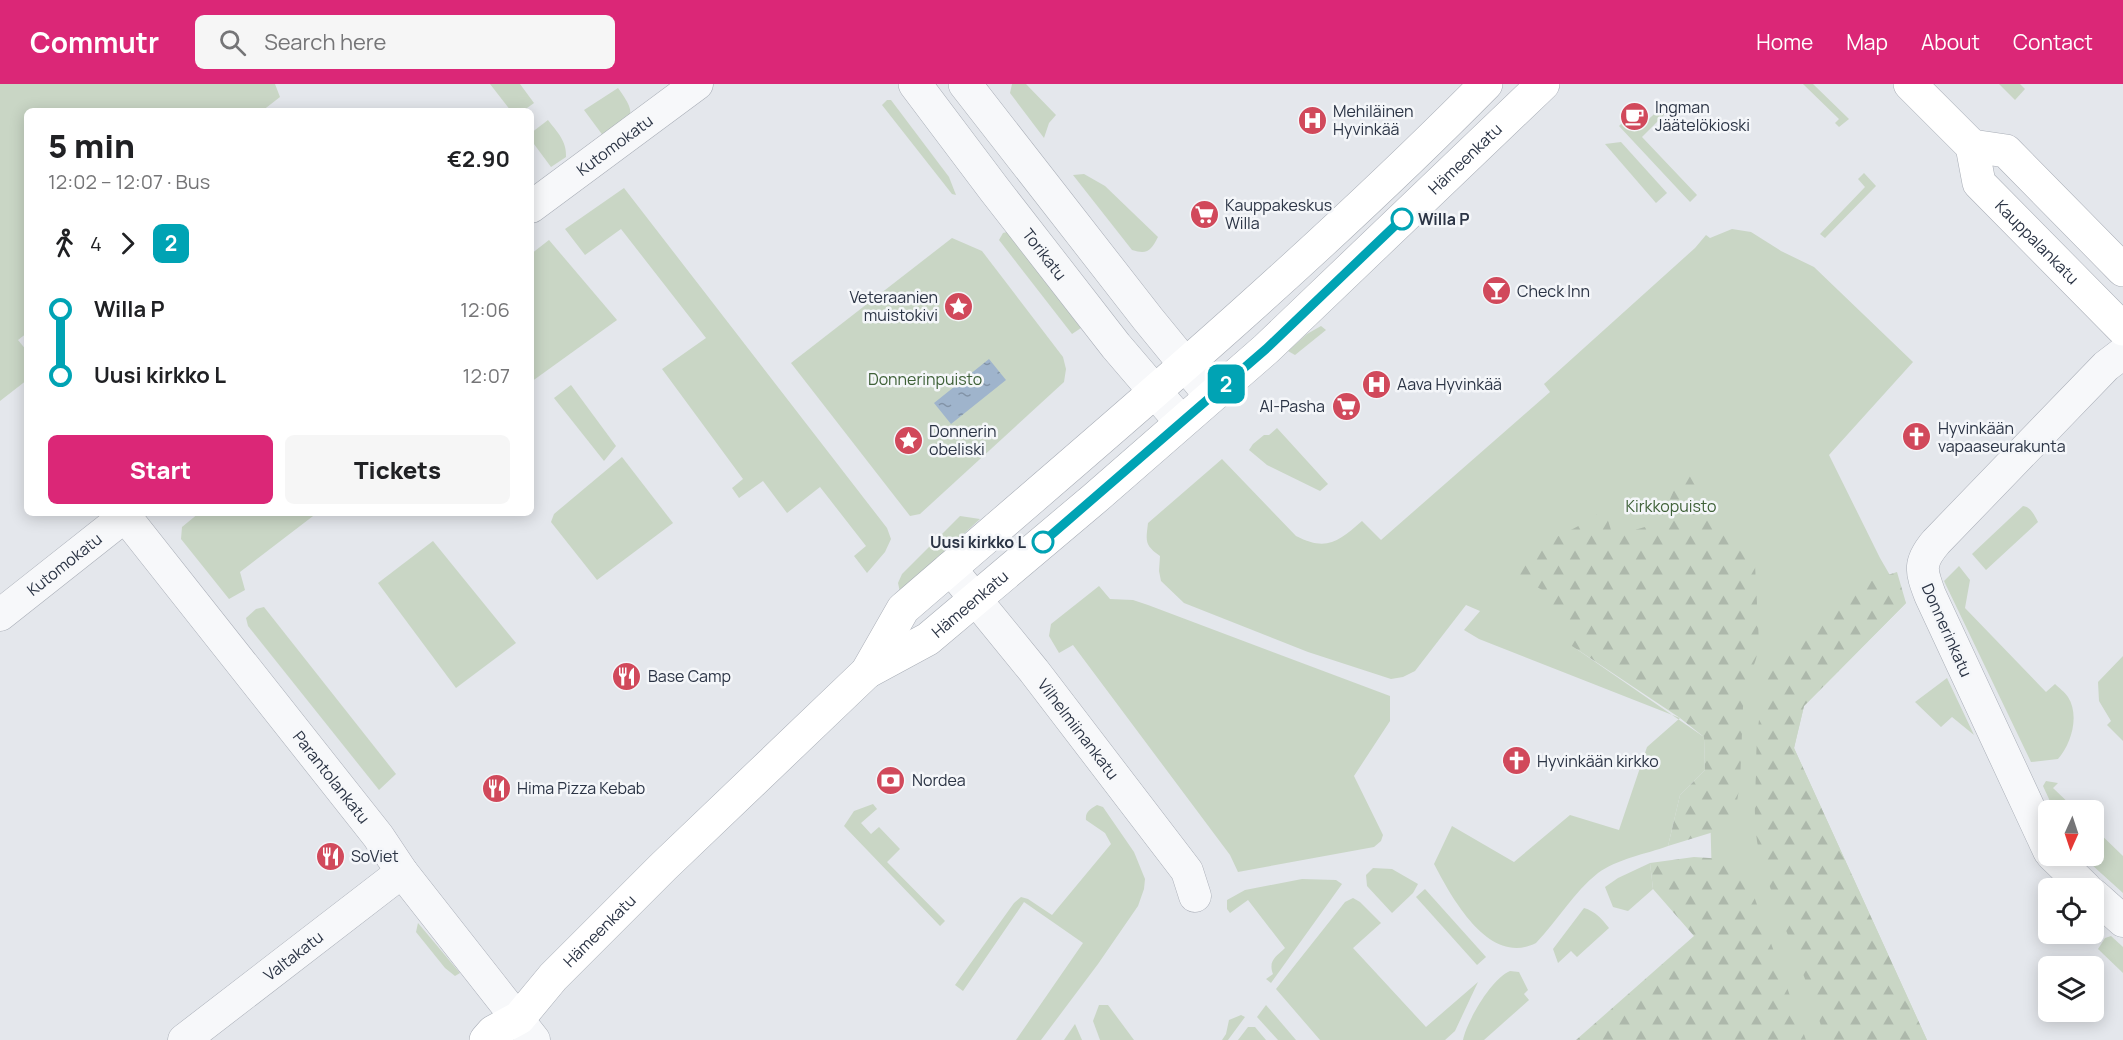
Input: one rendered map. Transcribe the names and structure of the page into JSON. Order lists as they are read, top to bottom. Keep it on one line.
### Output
{"streets":{"main road":["Hämeenkatu","Kauppalankatu"],"street":["Kutomokatu","Torikatu","Donnerinkatu","Vilhelmiinankatu","Parantolankatu","Valtakatu"]},"crossings":[["Hämeenkatu","Torikatu"],["Hämeenkatu","Vilhelmiinankatu"],["Hämeenkatu","Parantolankatu"],["Kauppalankatu","Donnerinkatu"],["Parantolankatu","Valtakatu"]],"parks":["Donnerinpuisto","Kirkkopuisto"],"places":{"cafe":["Ingman Jäätelökioski"],"hospital":["Mehiläinen Hyvinkää","Aava Hyvinkää"],"supermarket":["Kauppakeskus Willa","Al-Pasha"],"other":["Willa P","Uusi kirkko L"],"bar":["Check Inn"],"place":["Veteraanien muistokivi","Donnerin obeliski"],"church":["Hyvinkään vapaaseurakunta","Hyvinkään kirkko"],"restaurant":["Base Camp","Hima Pizza Kebab","SoViet"],"bank":["Nordea"]},"lines":["bus line 2"],"north":"bottom","page":{"header":"Commutr","search":"Search here","nav":["Home","Map","About","Contact"],"on_map":"2","heading":["5 min","12:02 – 12:07 · Bus","€2.90"],"legs":["4","2"],"list":[{"name":"Willa P","value":"12:06"},{"name":"Uusi kirkko L","value":"12:07"}],"buttons":["Start","Tickets"]}}
